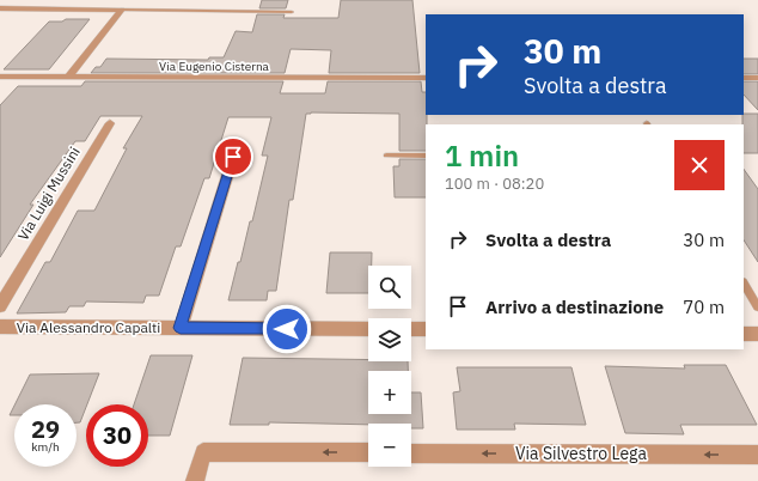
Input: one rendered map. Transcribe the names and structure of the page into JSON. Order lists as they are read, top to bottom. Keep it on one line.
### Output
{"streets":{"street":["Via Eugenio Cisterna","Via Luigi Mussini","Via Alessandro Capalti","Via Silvestro Lega"]},"one_way":["Via Silvestro Lega"],"page":{"turn":["30 m","Svolta a destra"],"heading":["1 min","100 m · 08:20"],"list":[{"name":"Svolta a destra","value":"30 m"},{"name":"Arrivo a destinazione","value":"70 m"}],"map_buttons":["+","−"],"speed":"29 km/h","limit":"30"}}
